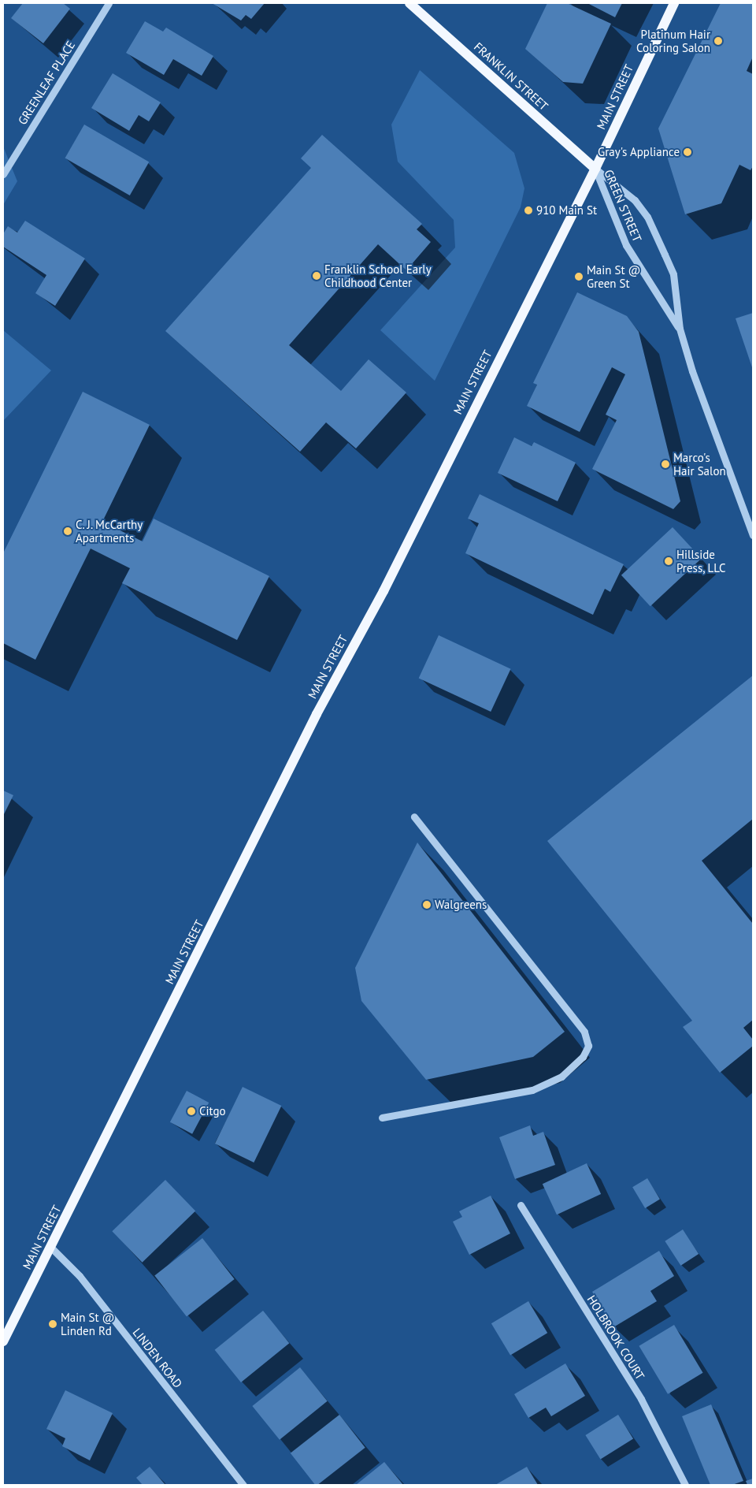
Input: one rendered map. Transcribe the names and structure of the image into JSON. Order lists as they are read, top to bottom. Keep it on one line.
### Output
{"streets":{"main road":["FRANKLIN STREET","MAIN STREET"],"street":["GREENLEAF PLACE","GREEN STREET","HOLBROOK COURT","LINDEN ROAD"]},"crossings":[["FRANKLIN STREET","MAIN STREET"],["FRANKLIN STREET","GREEN STREET"],["MAIN STREET","GREEN STREET"],["MAIN STREET","LINDEN ROAD"]],"places":["Platinum Hair Coloring Salon","Gray's Appliance","910 Main St","Franklin School Early Childhood Center","Main St @ Green St","Marco's Hair Salon","C. J. McCarthy Apartments","Hillside Press, LLC","Walgreens","Citgo","Main St @ Linden Rd"]}
